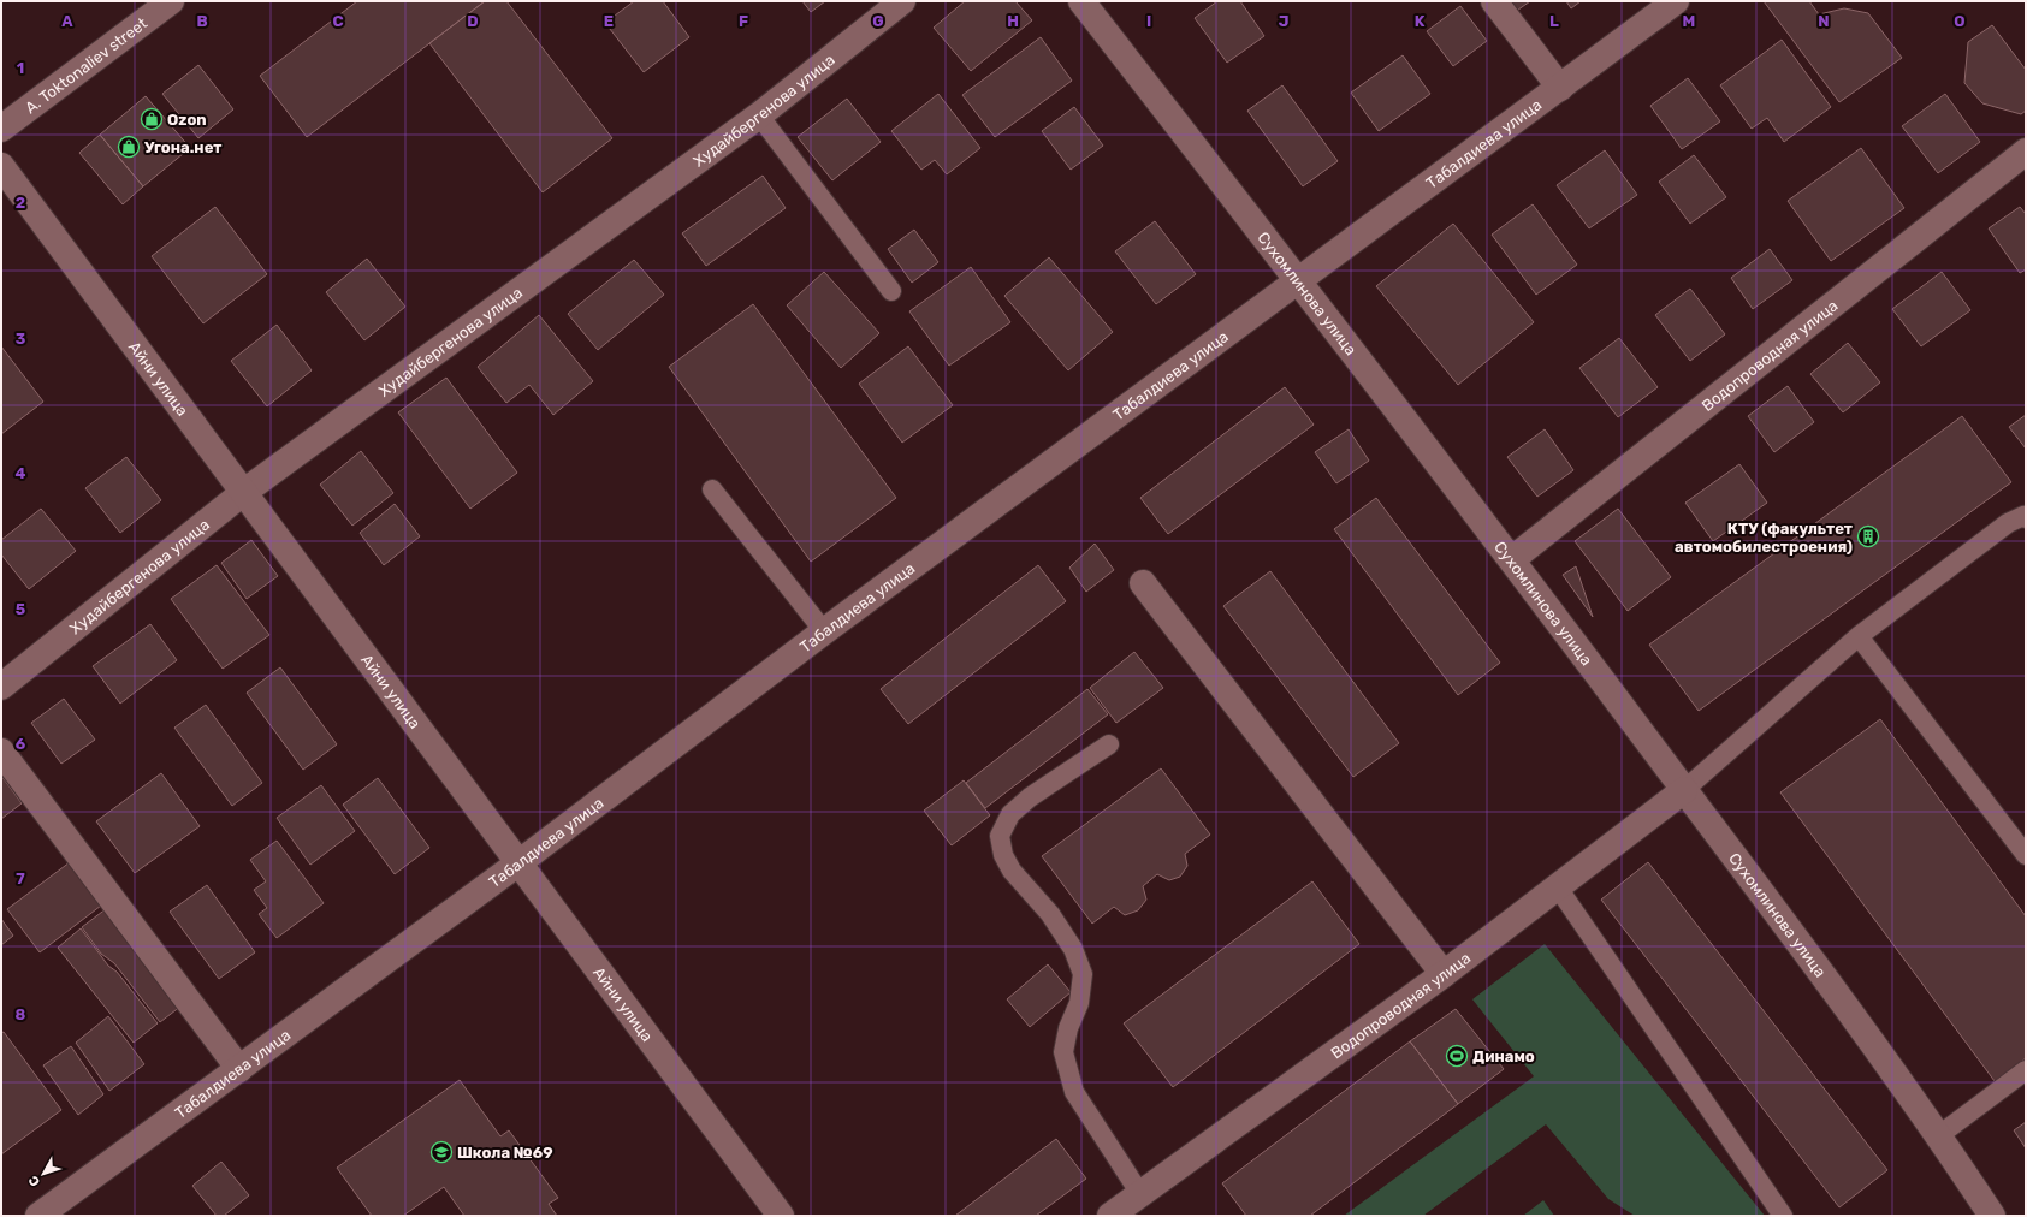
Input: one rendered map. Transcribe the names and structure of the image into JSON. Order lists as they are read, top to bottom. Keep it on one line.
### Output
{"streets":{"street":["A. Toktonaliev street","Худайбергенова улица","Табалдиева улица","Сухомлинова улица","Водопроводная улица","Айни улица"]},"crossings":[["Худайбергенова улица","Айни улица"],["Табалдиева улица","Сухомлинова улица"],["Табалдиева улица","Айни улица"],["Сухомлинова улица","Водопроводная улица"]],"places":{"shop":["Ozon","Угона.нет"],"building":["КТУ (факультет автомобилестроения)"],"sports":["Динамо"],"school or university":["Школа №69"]},"north":"bottom left","grid":{"columns":["A","B","C","D","E","F","G","H","I","J","K","L","M","N","O"],"rows":["1","2","3","4","5","6","7","8"]}}
